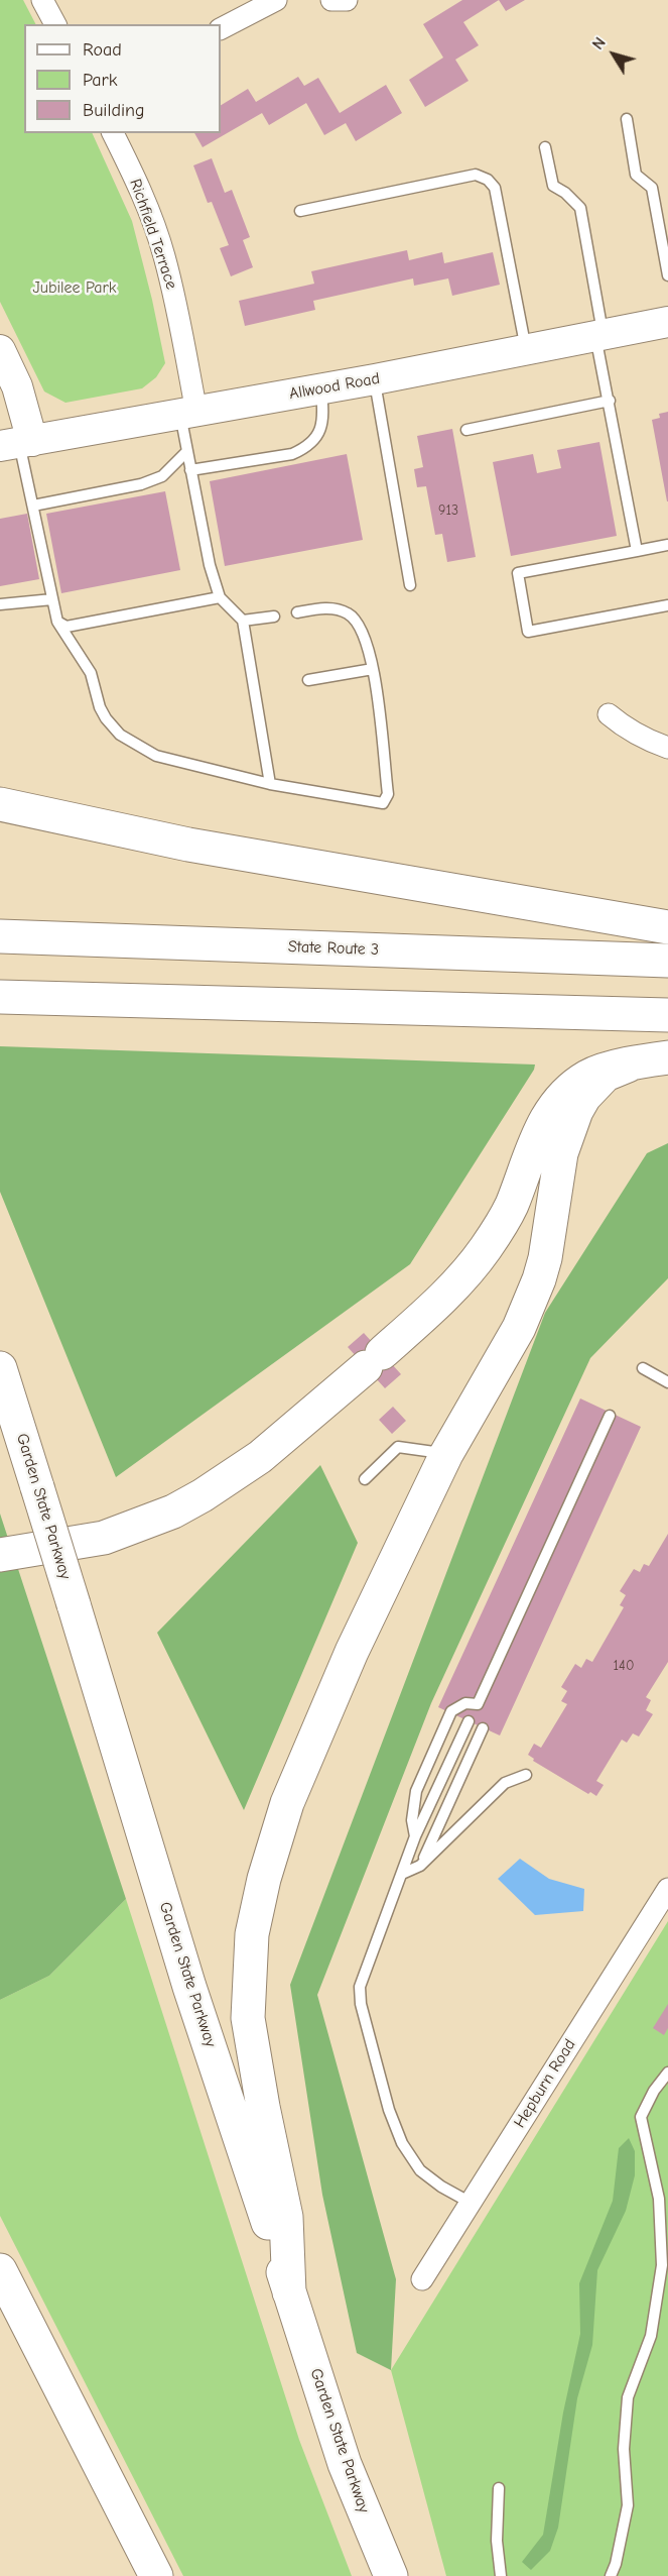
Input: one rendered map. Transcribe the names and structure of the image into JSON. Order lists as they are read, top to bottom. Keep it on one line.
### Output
{"streets":{"highway":["State Route 3","Garden State Parkway"],"main road":["Allwood Road"],"street":["Richfield Terrace","Hepburn Road"]},"crossings":[["Richfield Terrace","Allwood Road"]],"parks":["Jubilee Park"],"house_numbers":["913","140"],"legend":["Road","Park","Building"],"north":"top left"}
